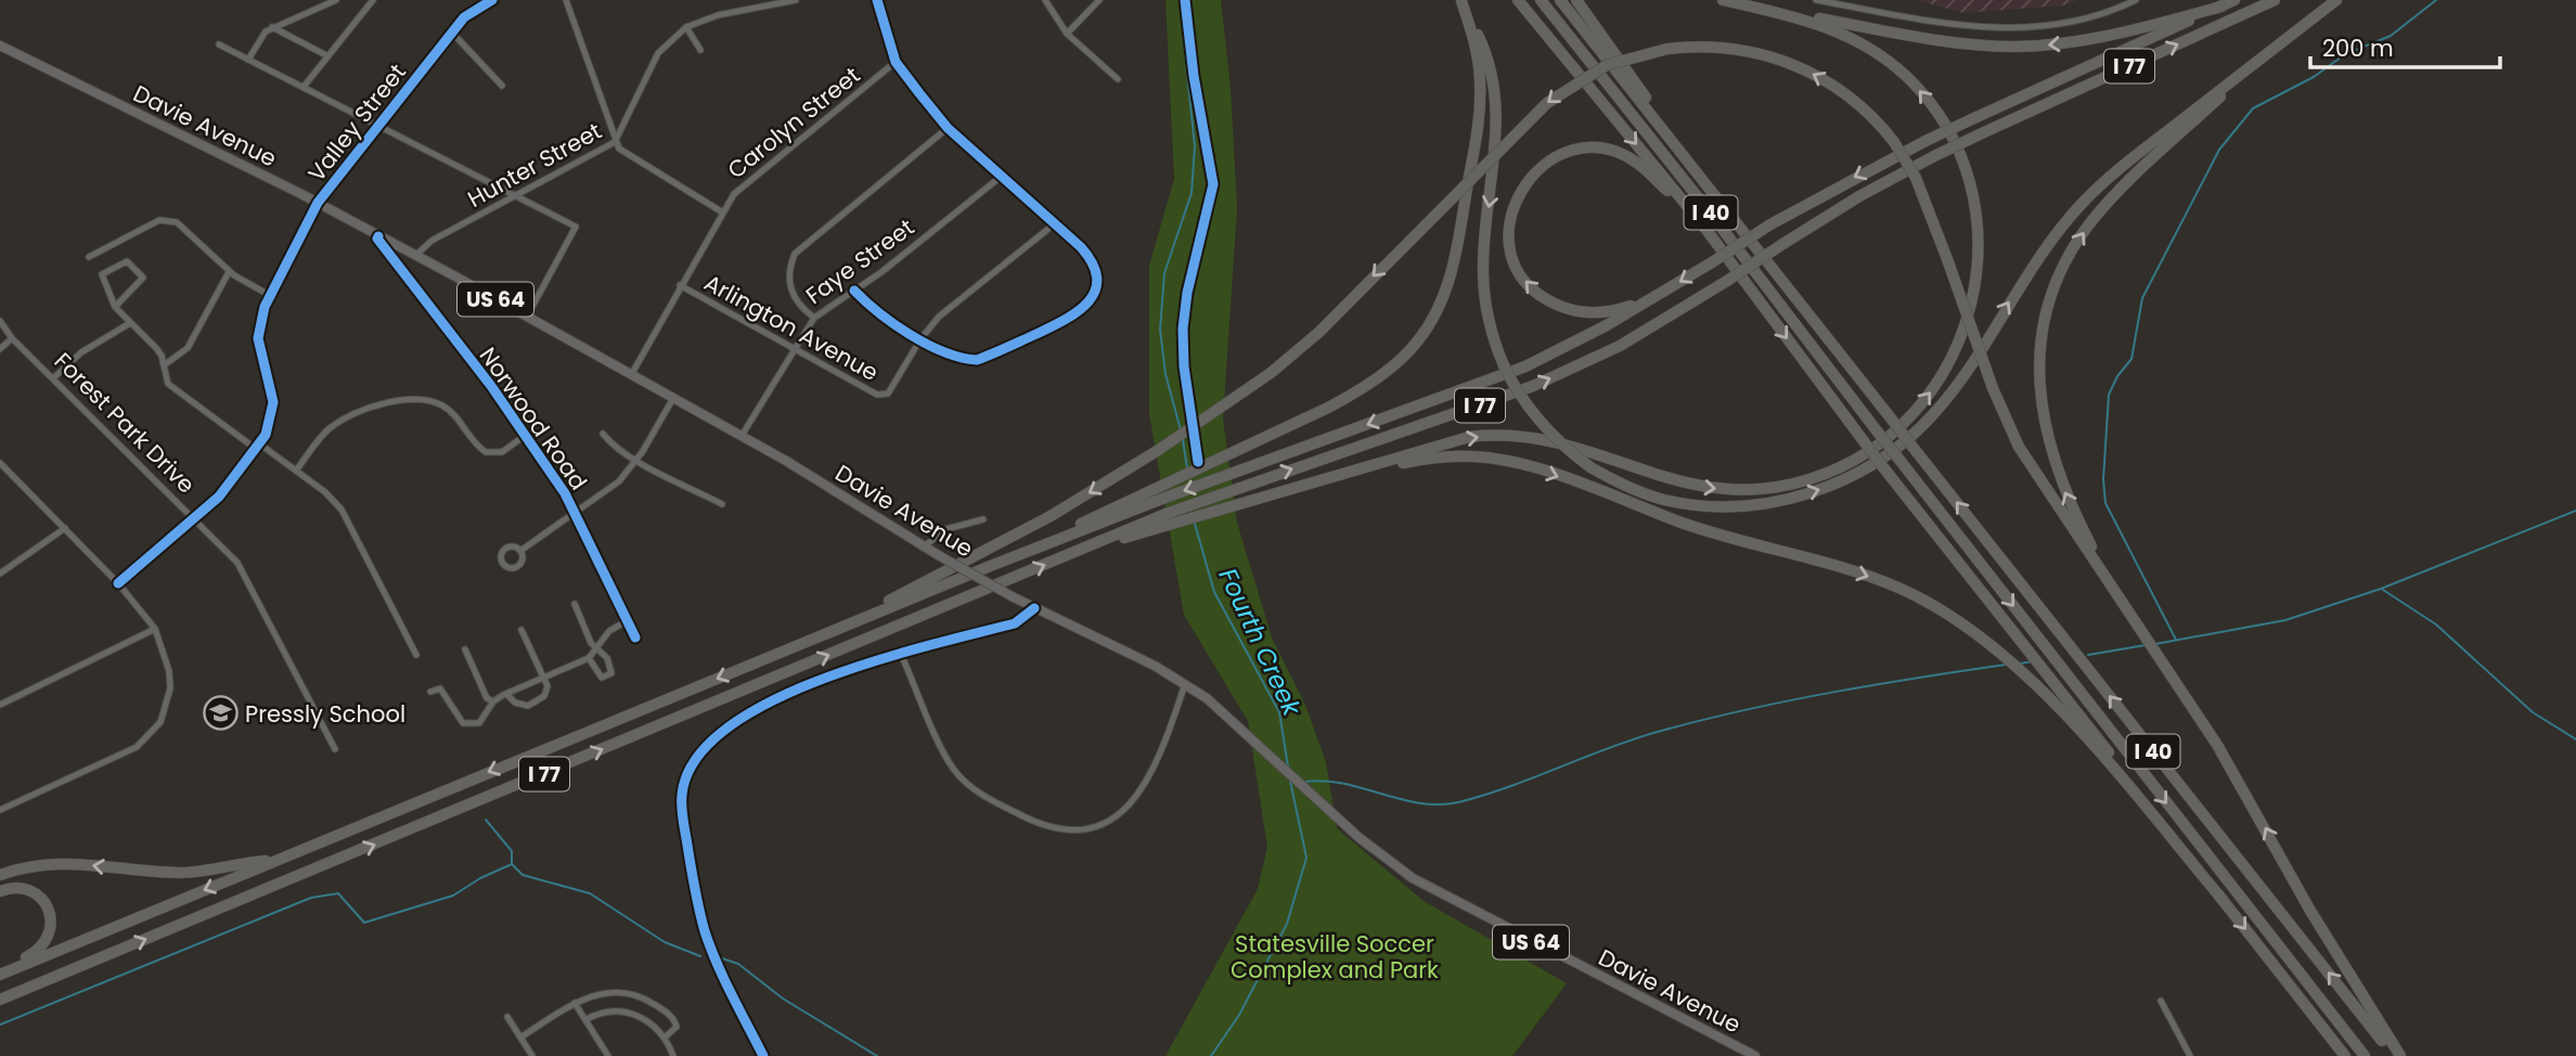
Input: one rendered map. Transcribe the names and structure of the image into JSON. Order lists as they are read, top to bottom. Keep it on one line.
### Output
{"streets":{"highway":["I 77","I 40"],"main road":["Davie Avenue","US 64"],"street":["Valley Street","Carolyn Street","Hunter Street","Faye Street","Arlington Avenue","Norwood Road","Forest Park Drive"]},"crossings":[["Valley Street","Davie Avenue"],["Valley Street","Forest Park Drive"],["Carolyn Street","Davie Avenue"],["Carolyn Street","Arlington Avenue"],["Davie Avenue","Hunter Street"],["Davie Avenue","Faye Street"],["Davie Avenue","Norwood Road"],["Faye Street","Arlington Avenue"]],"water":["Fourth Creek"],"parks":["Statesville Soccer Complex and Park"],"places":{"school or university":["Pressly School"]},"scale_bar":"200 m"}
